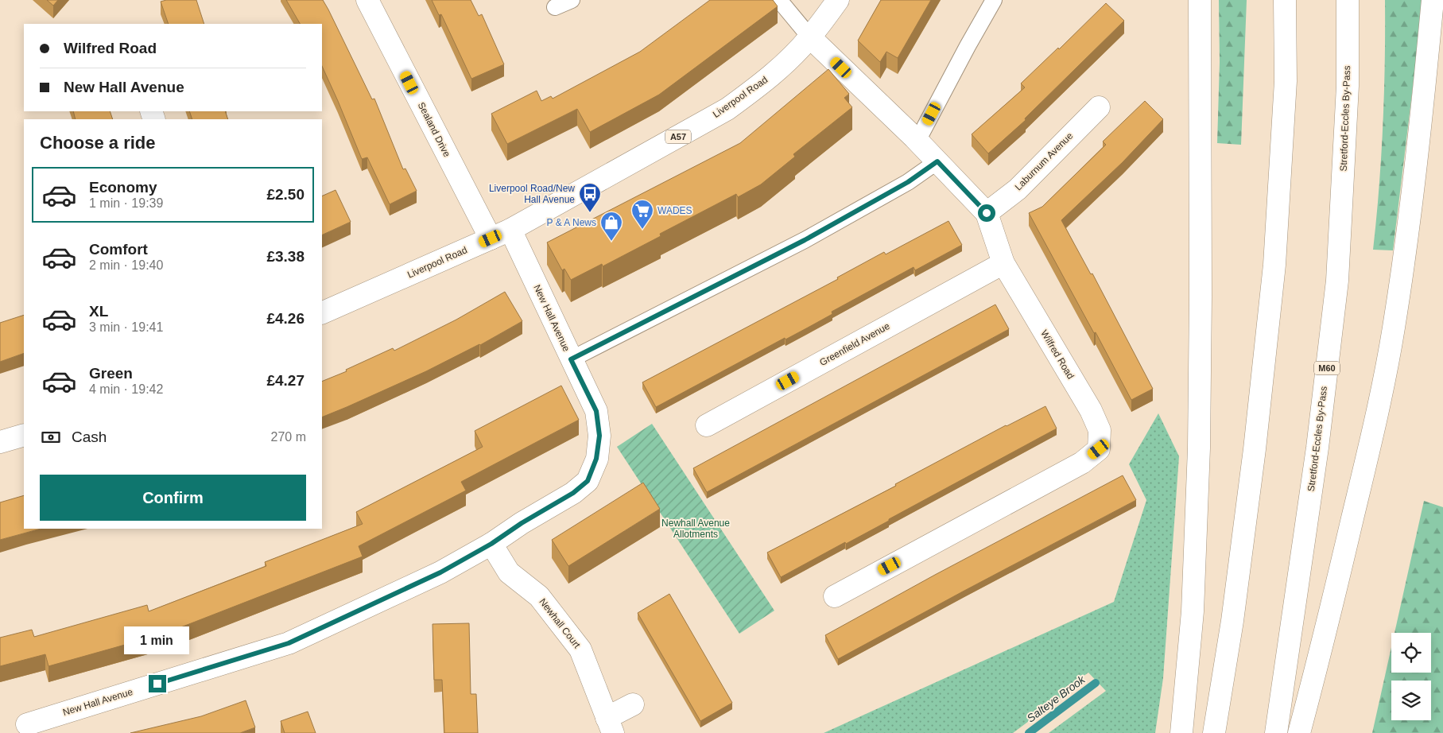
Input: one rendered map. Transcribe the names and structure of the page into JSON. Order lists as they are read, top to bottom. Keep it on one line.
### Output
{"streets":{"main road":["Liverpool Road","Stretford-Eccles By-Pass","Sealand Drive","A57","Laburnum Avenue","New Hall Avenue","Greenfield Avenue","Wilfred Road","M60","Newhall Court"]},"crossings":[["Liverpool Road","Sealand Drive"],["Liverpool Road","New Hall Avenue"],["Liverpool Road","Wilfred Road"],["Laburnum Avenue","Wilfred Road"],["New Hall Avenue","Newhall Court"],["Greenfield Avenue","Wilfred Road"]],"water":["Salteye Brook"],"parks":["Newhall Avenue Allotments"],"places":{"bus stop":["Liverpool Road/New Hall Avenue"],"supermarket":["WADES"],"shop":["P & A News"]},"page":{"banner":["Wilfred Road","New Hall Avenue"],"heading":"Choose a ride","list":[{"name":"Economy","note":"1 min · 19:39","value":"£2.50"},{"name":"Comfort","note":"2 min · 19:40","value":"£3.38"},{"name":"XL","note":"3 min · 19:41","value":"£4.26"},{"name":"Green","note":"4 min · 19:42","value":"£4.27"}],"pay":["Cash","270 m"],"buttons":"Confirm","bubble":"1 min"}}
